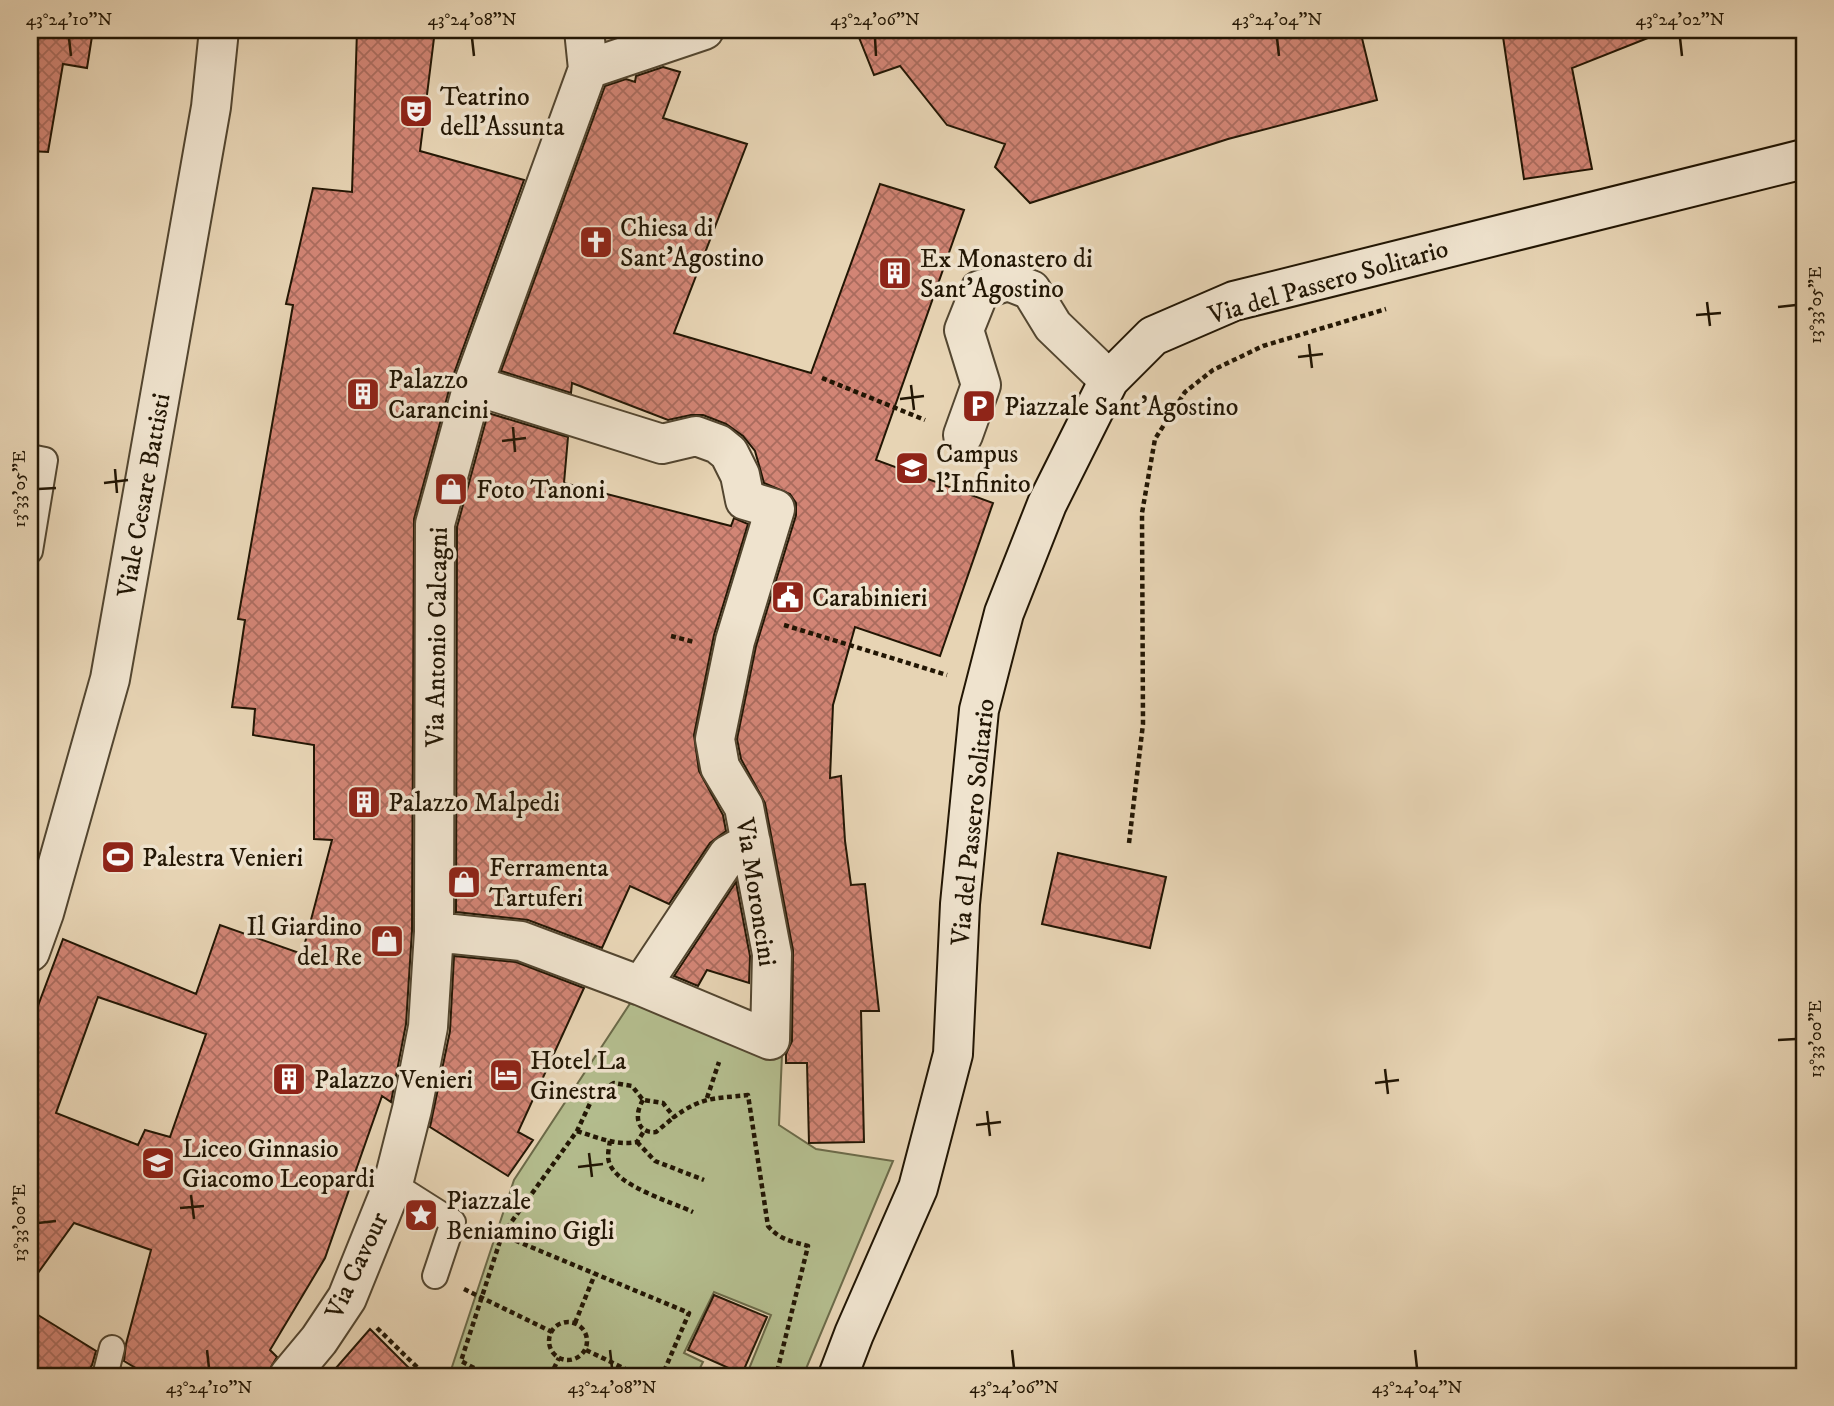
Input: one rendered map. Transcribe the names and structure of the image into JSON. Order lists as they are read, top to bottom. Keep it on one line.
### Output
{"streets":{"street":["Via del Passero Solitario","Viale Cesare Battisti","Via Antonio Calcagni","Via Moroncini","Via Cavour"]},"crossings":[["Via Antonio Calcagni","Via Moroncini"],["Via Antonio Calcagni","Via Cavour"]],"places":{"theatre":["Teatrino dell'Assunta"],"church":["Chiesa di Sant'Agostino"],"building":["Ex Monastero di Sant'Agostino","Palazzo Carancini","Palazzo Malpedi","Palazzo Venieri"],"parking":["Piazzale Sant'Agostino"],"school or university":["Campus l'Infinito","Liceo Ginnasio Giacomo Leopardi"],"shop":["Foto Tanoni","Ferramenta Tartuferi","Il Giardino del Re"],"public building":["Carabinieri"],"sports":["Palestra Venieri"],"hotel":["Hotel La Ginestra"],"place":["Piazzale Beniamino Gigli"]},"coordinates":["43°24'10\"N","43°24'08\"N","43°24'06\"N","43°24'04\"N","43°24'02\"N","13°33'05\"E","13°33'00\"E"]}
